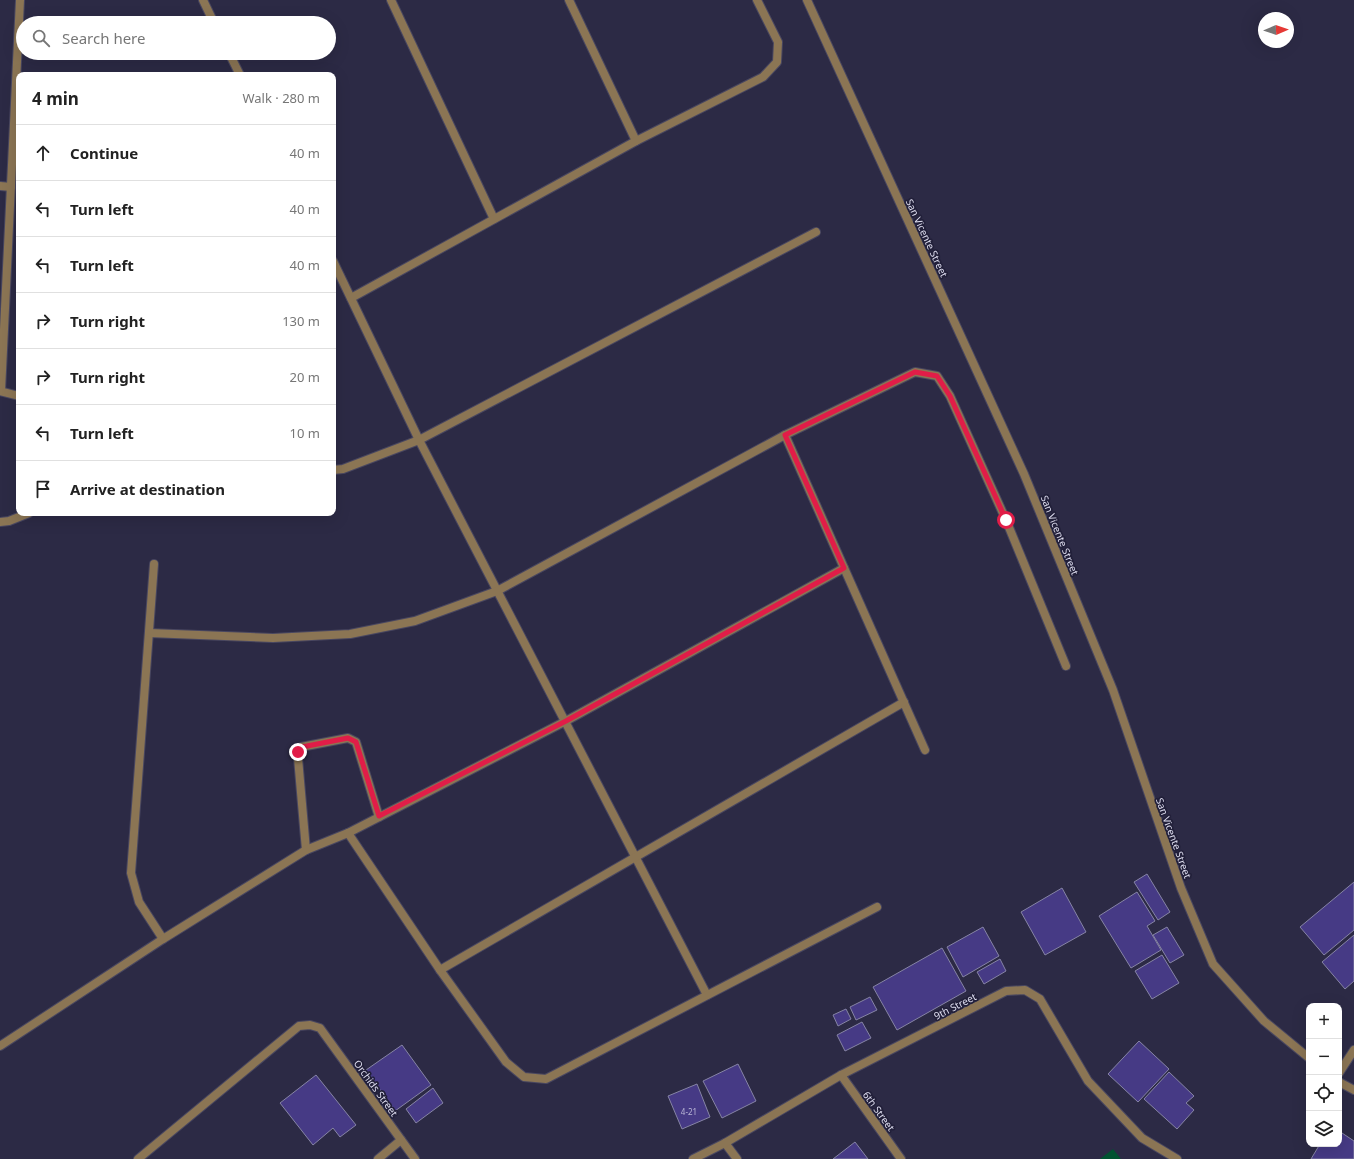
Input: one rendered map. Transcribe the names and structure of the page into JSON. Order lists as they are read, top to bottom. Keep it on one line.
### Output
{"streets":{"street":["San Vicente Street","9th Street","Orchids Street","6th Street"]},"crossings":[["9th Street","6th Street"]],"house_numbers":["4-21"],"north":"right","page":{"search":"Search here","heading":["4 min","Walk · 280 m"],"list":[["Continue","40 m"],["Turn left","40 m"],["Turn left","40 m"],["Turn right","130 m"],["Turn right","20 m"],["Turn left","10 m"],"Arrive at destination"],"map_buttons":["+","−"]}}
